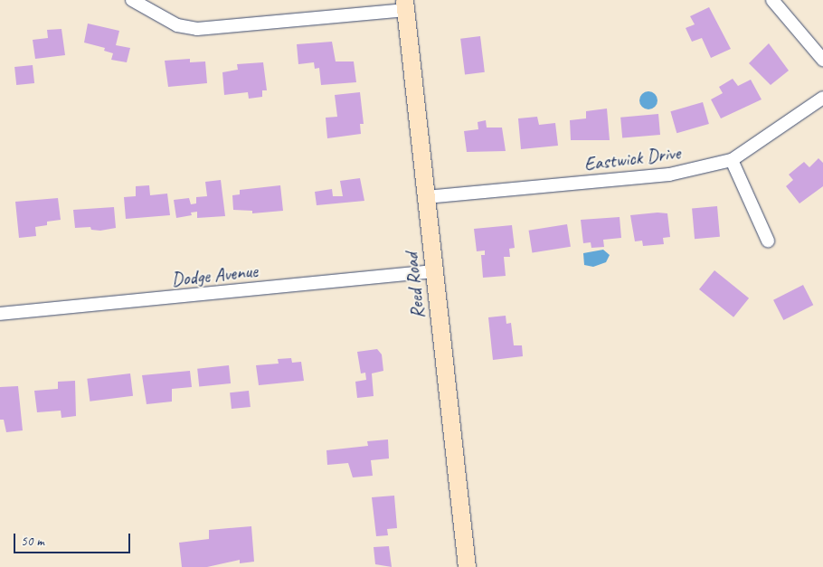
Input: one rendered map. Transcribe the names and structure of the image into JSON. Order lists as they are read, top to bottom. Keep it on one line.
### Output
{"streets":{"main road":["Reed Road"],"street":["Eastwick Drive","Dodge Avenue"]},"crossings":[["Eastwick Drive","Reed Road"],["Dodge Avenue","Reed Road"]],"scale_bar":"50 m"}
